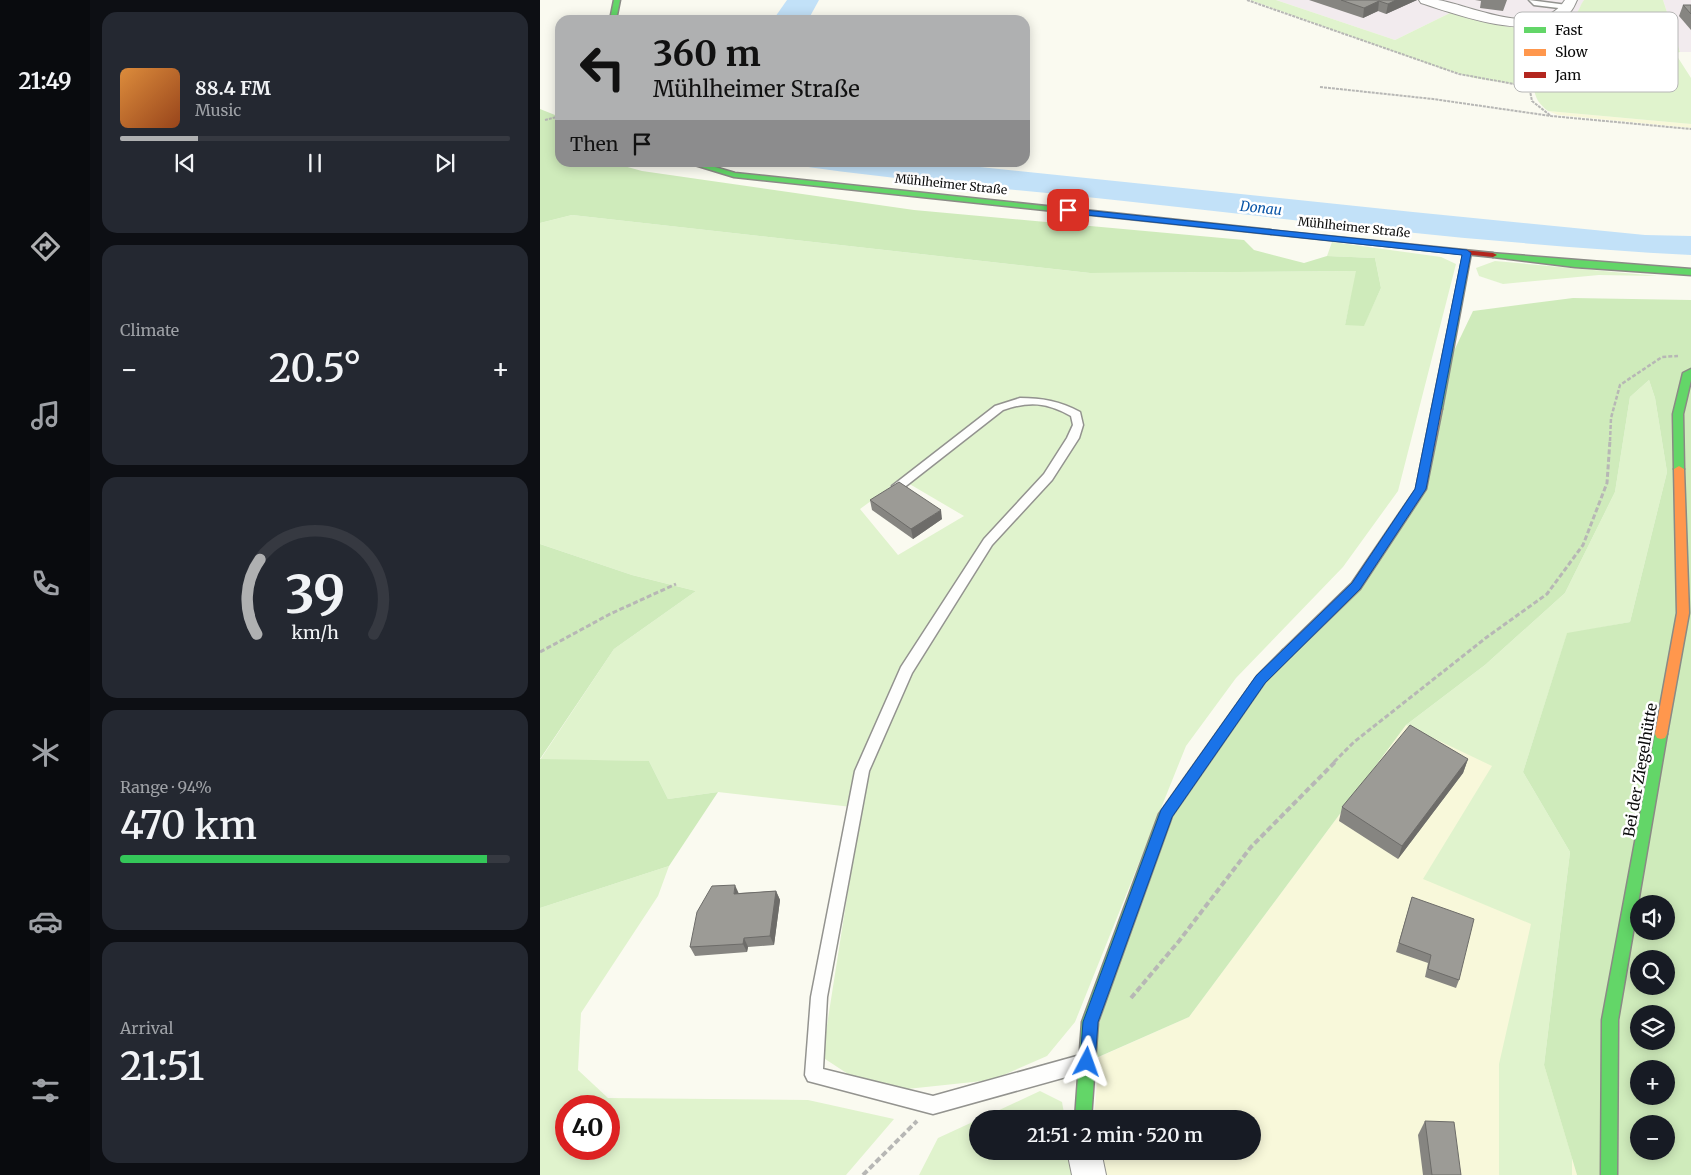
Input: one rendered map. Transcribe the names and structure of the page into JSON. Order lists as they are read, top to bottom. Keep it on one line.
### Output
{"streets":{"street":["Mühlheimer Straße","Bei der Ziegelhütte"]},"water":["Donau"],"legend":["Fast","Slow","Jam"],"page":{"tabs":"21:49","turn":["360 m","Mühlheimer Straße"],"song":["88.4 FM","Music"],"then":"Then","tile":["Climate",["Range · 94%","470 km"],["Arrival","21:51"]],"heat":["−","20.5°","+"],"map_buttons":["+","−"],"limit":"40","trip":"21:51 · 2 min · 520 m","gauge":["39","km/h"]}}
